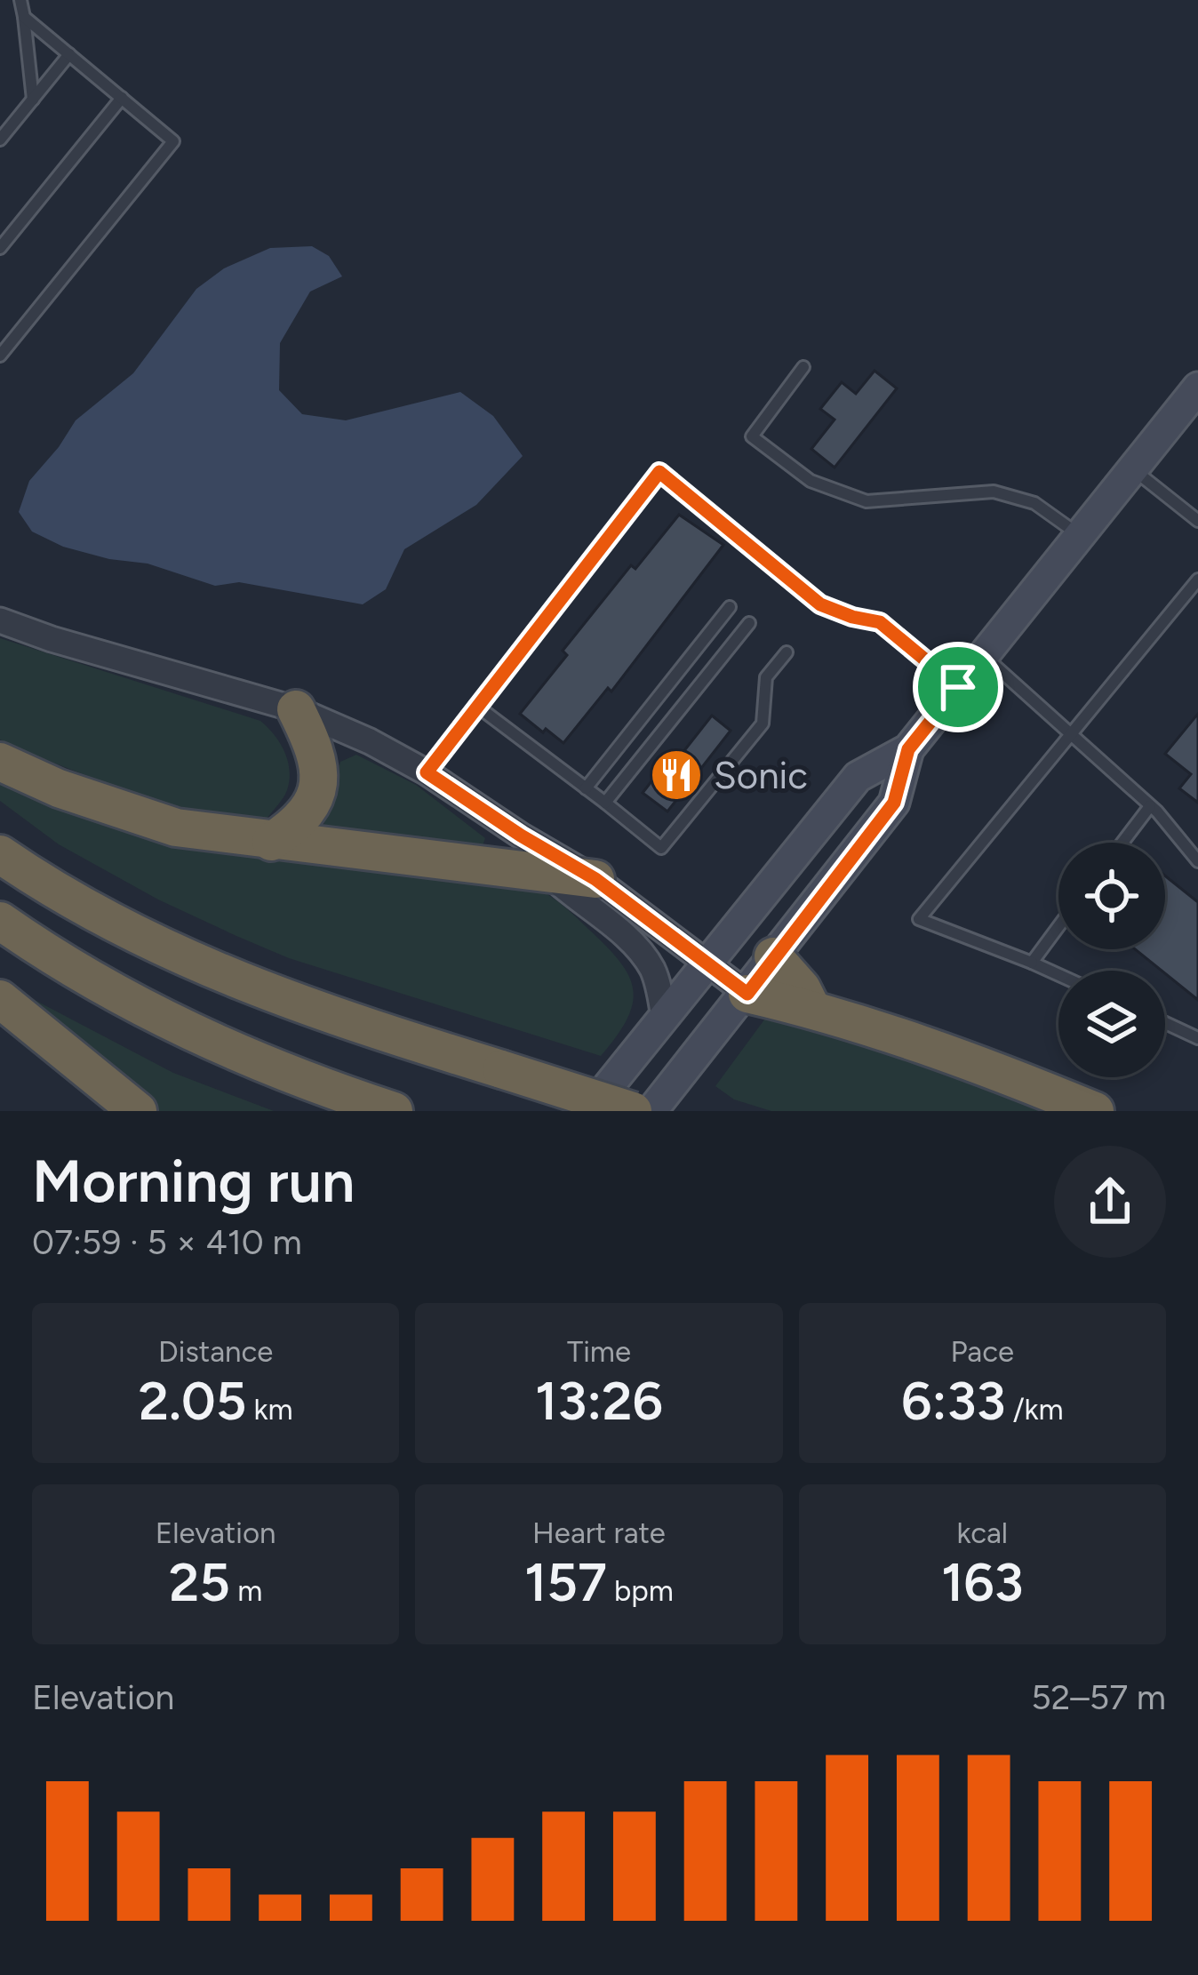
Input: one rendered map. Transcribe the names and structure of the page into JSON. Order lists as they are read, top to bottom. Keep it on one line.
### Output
{"places":{"restaurant":["Sonic"]},"page":{"heading":["Morning run","07:59 · 5 × 410 m"],"stats":[["Distance","2.05 km"],["Time","13:26"],["Pace","6:33 /km"],["Elevation","25 m"],["Heart rate","157 bpm"],["kcal","163"]],"chart":["Elevation","52–57 m"]}}
